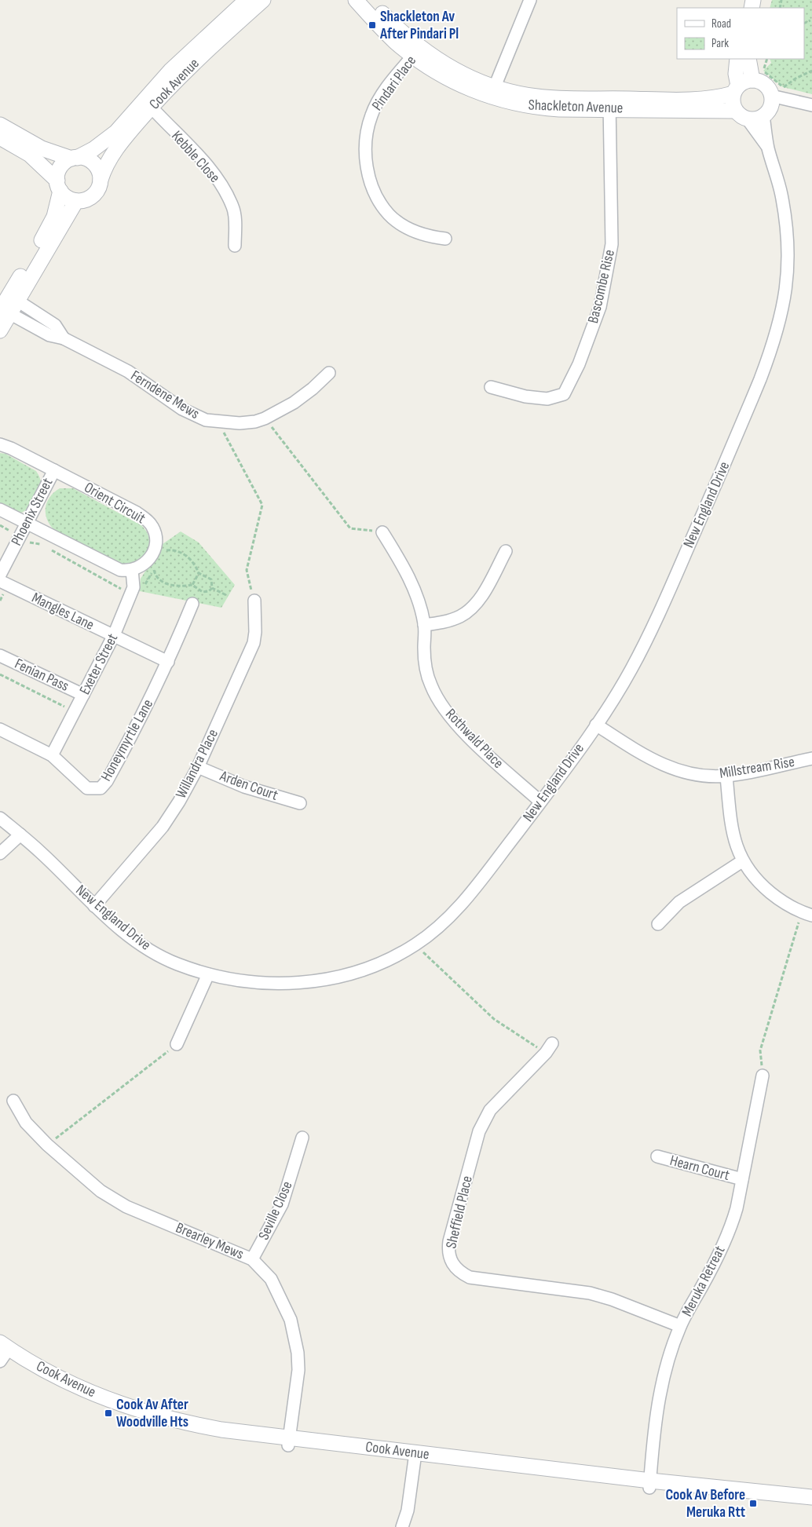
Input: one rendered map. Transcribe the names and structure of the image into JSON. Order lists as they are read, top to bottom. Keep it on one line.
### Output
{"streets":{"street":["Pindari Place","Cook Avenue","Shackleton Avenue","Kebble Close","Bascombe Rise","Ferndene Mews","Orient Circuit","New England Drive","Phoenix Street","Mangles Lane","Exeter Street","Fenian Pass","Rothwald Place","Honeymyrtle Lane","Willandra Place","Millstream Rise","Arden Court","Hearn Court","Seville Close","Sheffield Place","Brearley Mews","Meruka Retreat"]},"crossings":[["Pindari Place","Shackleton Avenue"],["Cook Avenue","Kebble Close"],["Cook Avenue","Brearley Mews"],["Cook Avenue","Meruka Retreat"],["Shackleton Avenue","Bascombe Rise"],["Shackleton Avenue","New England Drive"],["Orient Circuit","Phoenix Street"],["Orient Circuit","Exeter Street"],["New England Drive","Rothwald Place"],["New England Drive","Willandra Place"],["New England Drive","Millstream Rise"],["Mangles Lane","Exeter Street"],["Mangles Lane","Honeymyrtle Lane"],["Exeter Street","Fenian Pass"],["Exeter Street","Honeymyrtle Lane"],["Willandra Place","Arden Court"],["Hearn Court","Meruka Retreat"],["Seville Close","Brearley Mews"],["Sheffield Place","Meruka Retreat"]],"places":{"transit":["Shackleton Av After Pindari Pl","Cook Av After Woodville Hts","Cook Av Before Meruka Rtt"]},"legend":["Road","Park"]}
